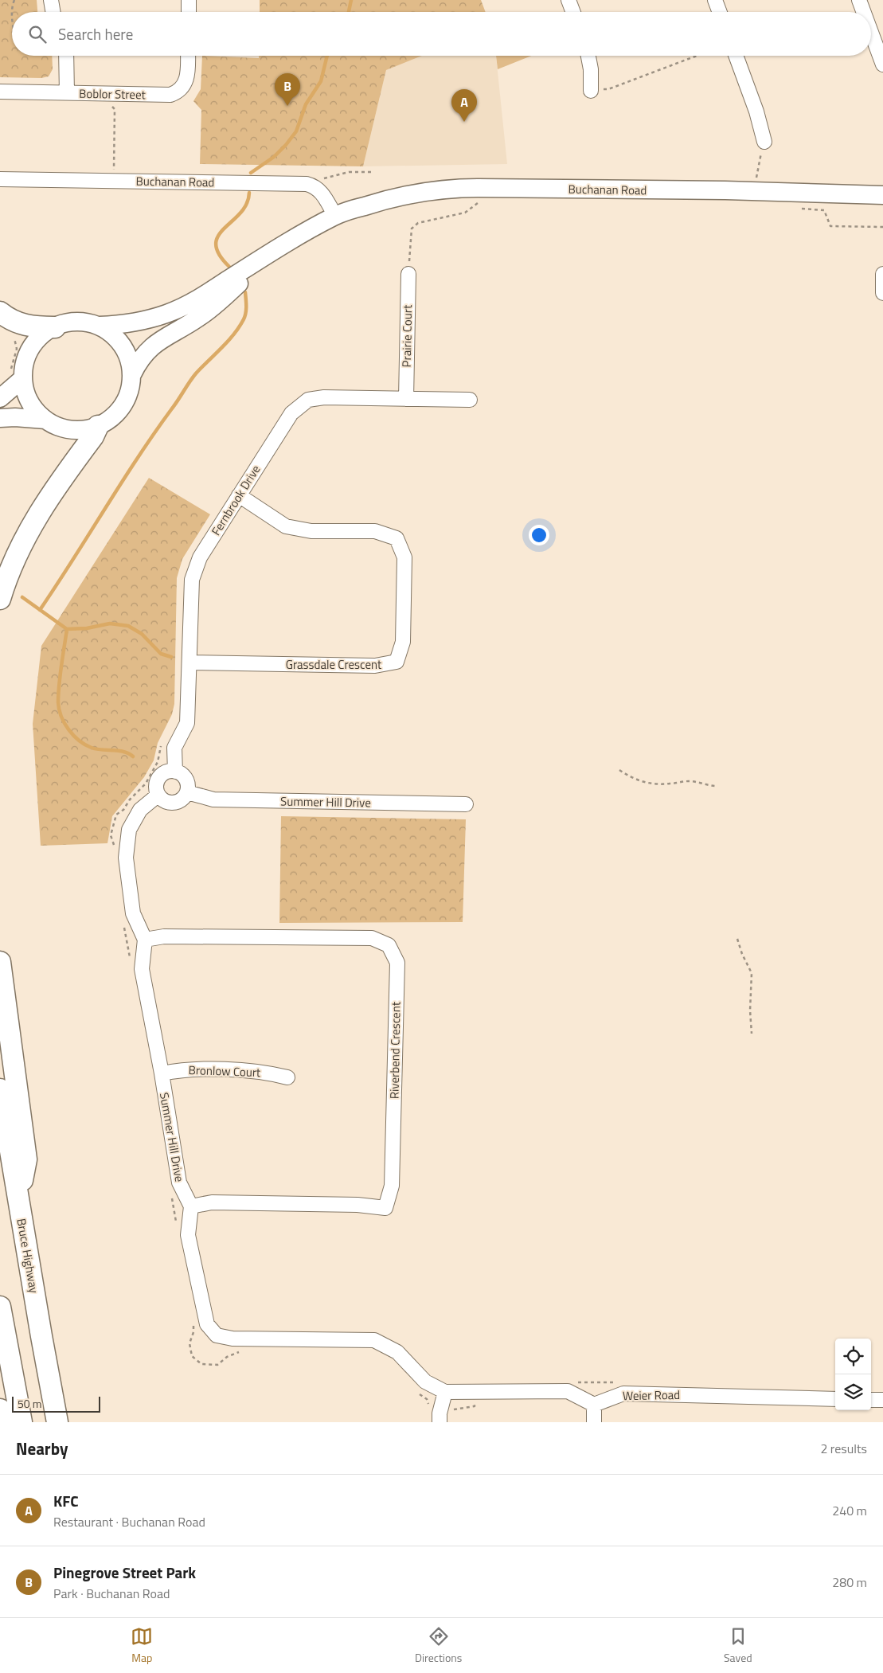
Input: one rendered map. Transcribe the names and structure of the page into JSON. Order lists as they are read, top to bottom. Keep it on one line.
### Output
{"streets":{"highway":["Bruce Highway"],"main road":["Buchanan Road"],"street":["Boblor Street","Prairie Court","Fernbrook Drive","Grassdale Crescent","Summer Hill Drive","Riverbend Crescent","Bronlow Court","Weier Road"]},"crossings":[["Prairie Court","Fernbrook Drive"],["Fernbrook Drive","Grassdale Crescent"],["Fernbrook Drive","Summer Hill Drive"],["Summer Hill Drive","Riverbend Crescent"],["Summer Hill Drive","Bronlow Court"]],"scale_bar":"50 m","page":{"search":"Search here","pins":["B","A"],"scale":"50 m","heading":["Nearby","2 results"],"list":[{"mark":"A","name":"KFC","note":"Restaurant · Buchanan Road","value":"240 m"},{"mark":"B","name":"Pinegrove Street Park","note":"Park · Buchanan Road","value":"280 m"}],"nav":["Map","Directions","Saved"]}}
